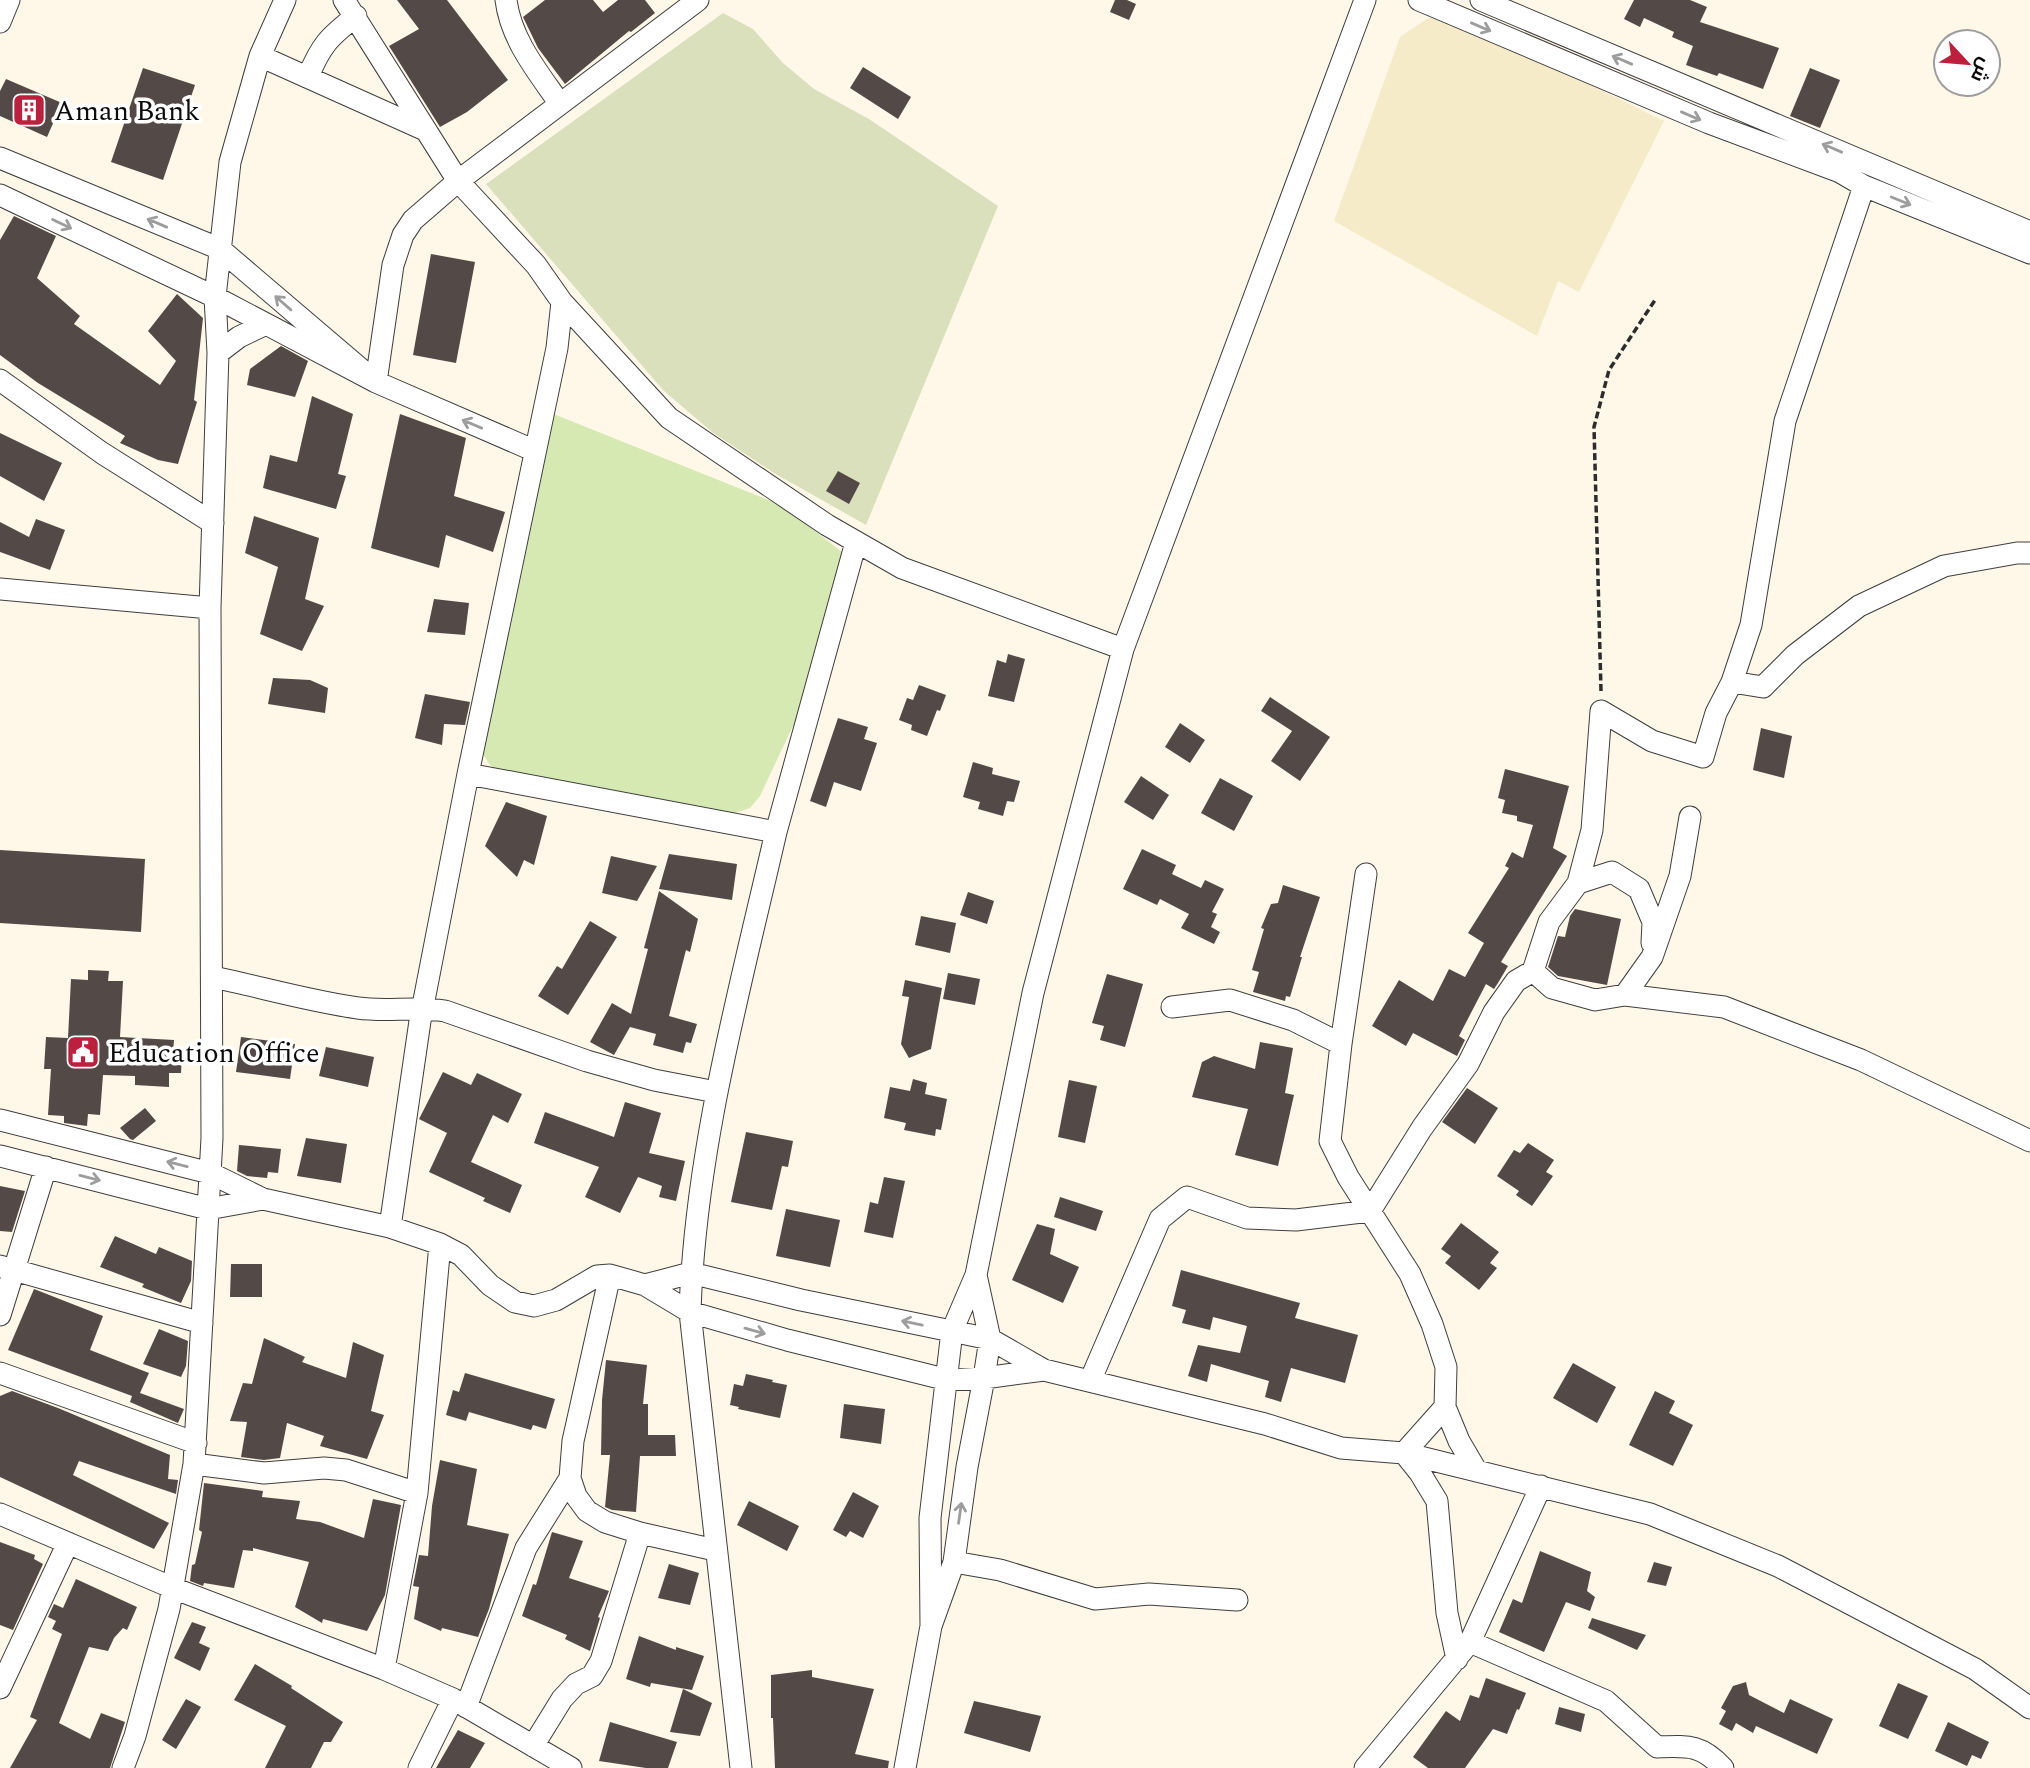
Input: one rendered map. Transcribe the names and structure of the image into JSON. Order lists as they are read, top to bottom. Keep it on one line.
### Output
{"places":{"building":["Aman Bank"],"public building":["Education Office"]},"north":"bottom right"}
